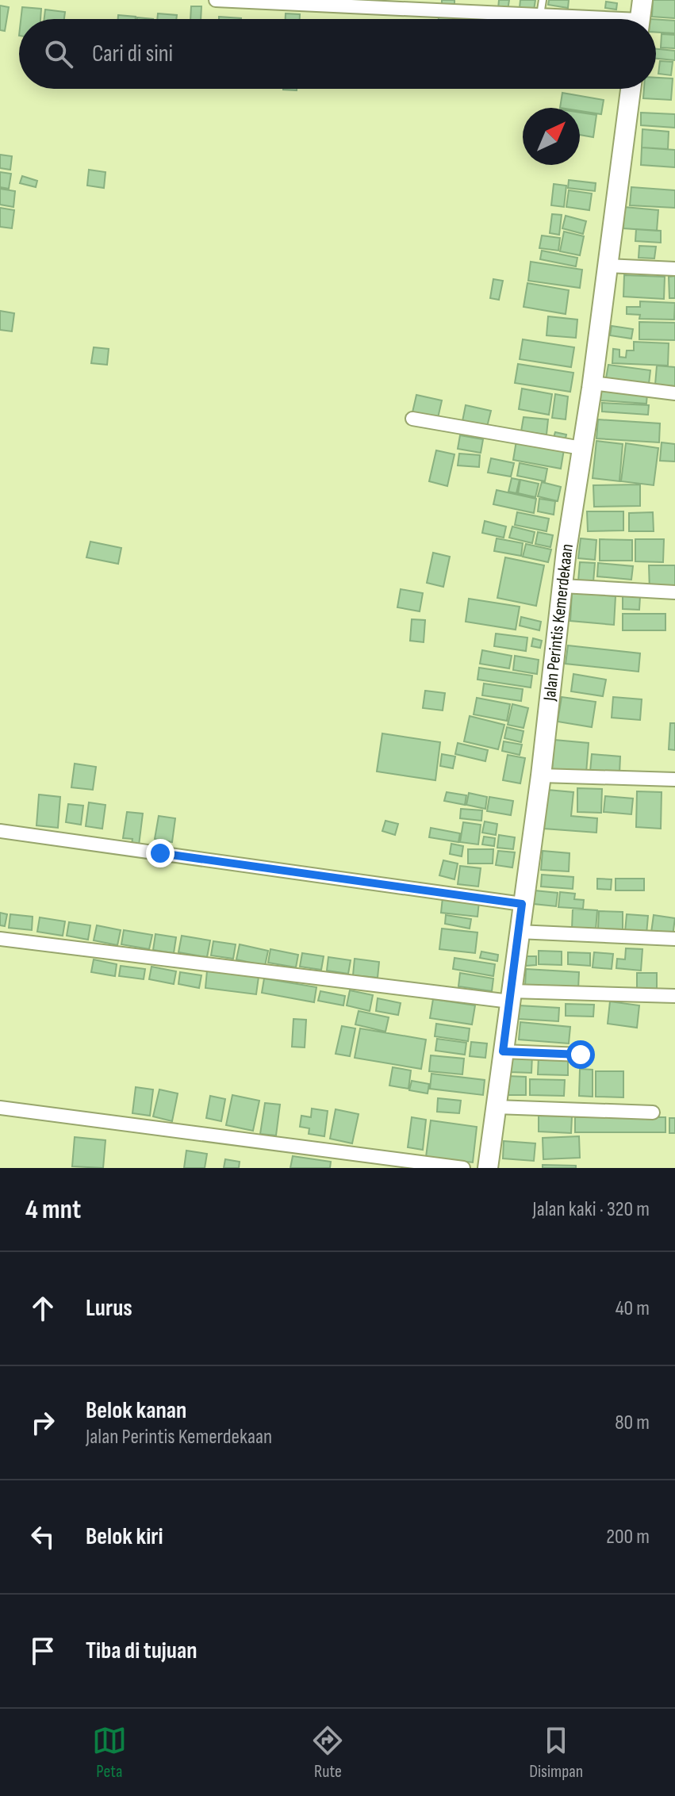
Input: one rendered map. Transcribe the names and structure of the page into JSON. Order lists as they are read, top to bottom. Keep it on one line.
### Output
{"streets":{"street":["Jalan Perintis Kemerdekaan"]},"north":"top right","page":{"search":"Cari di sini","heading":["4 mnt","Jalan kaki · 320 m"],"list":[["Lurus","40 m"],["Belok kanan","Jalan Perintis Kemerdekaan","80 m"],["Belok kiri","200 m"],"Tiba di tujuan"],"nav":["Peta","Rute","Disimpan"]}}
